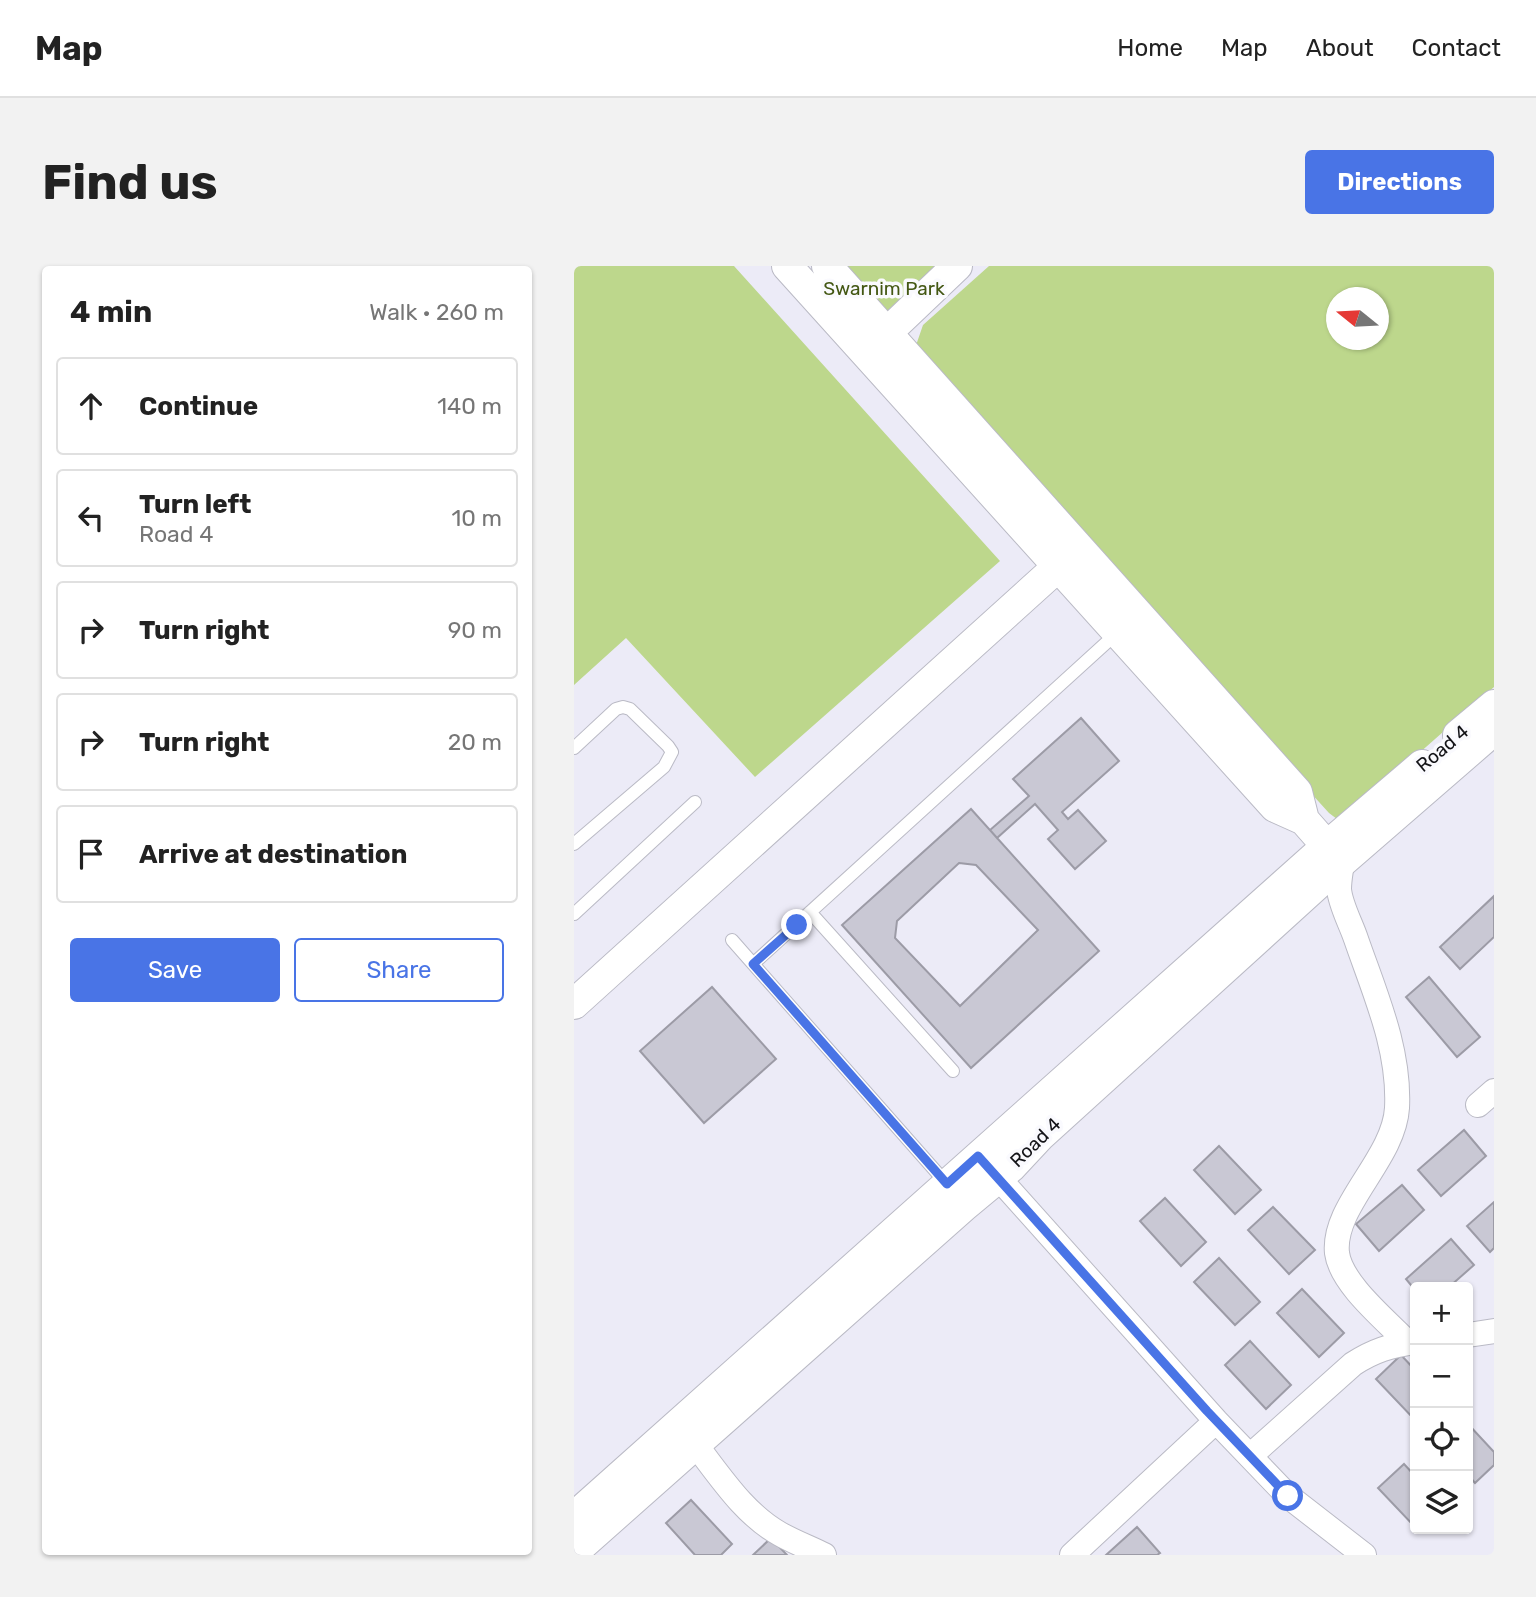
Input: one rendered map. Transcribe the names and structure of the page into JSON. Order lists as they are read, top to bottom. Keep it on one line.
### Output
{"streets":{"street":["Road 4"]},"parks":["Swarnim Park"],"north":"left","page":{"header":"Map","nav":["Home","Map","About","Contact"],"buttons":["Directions",["Save","Share"]],"title":"Find us","heading":["4 min","Walk · 260 m"],"list":[["Continue","140 m"],["Turn left","Road 4","10 m"],["Turn right","90 m"],["Turn right","20 m"],"Arrive at destination"],"map_buttons":["+","−"]}}
